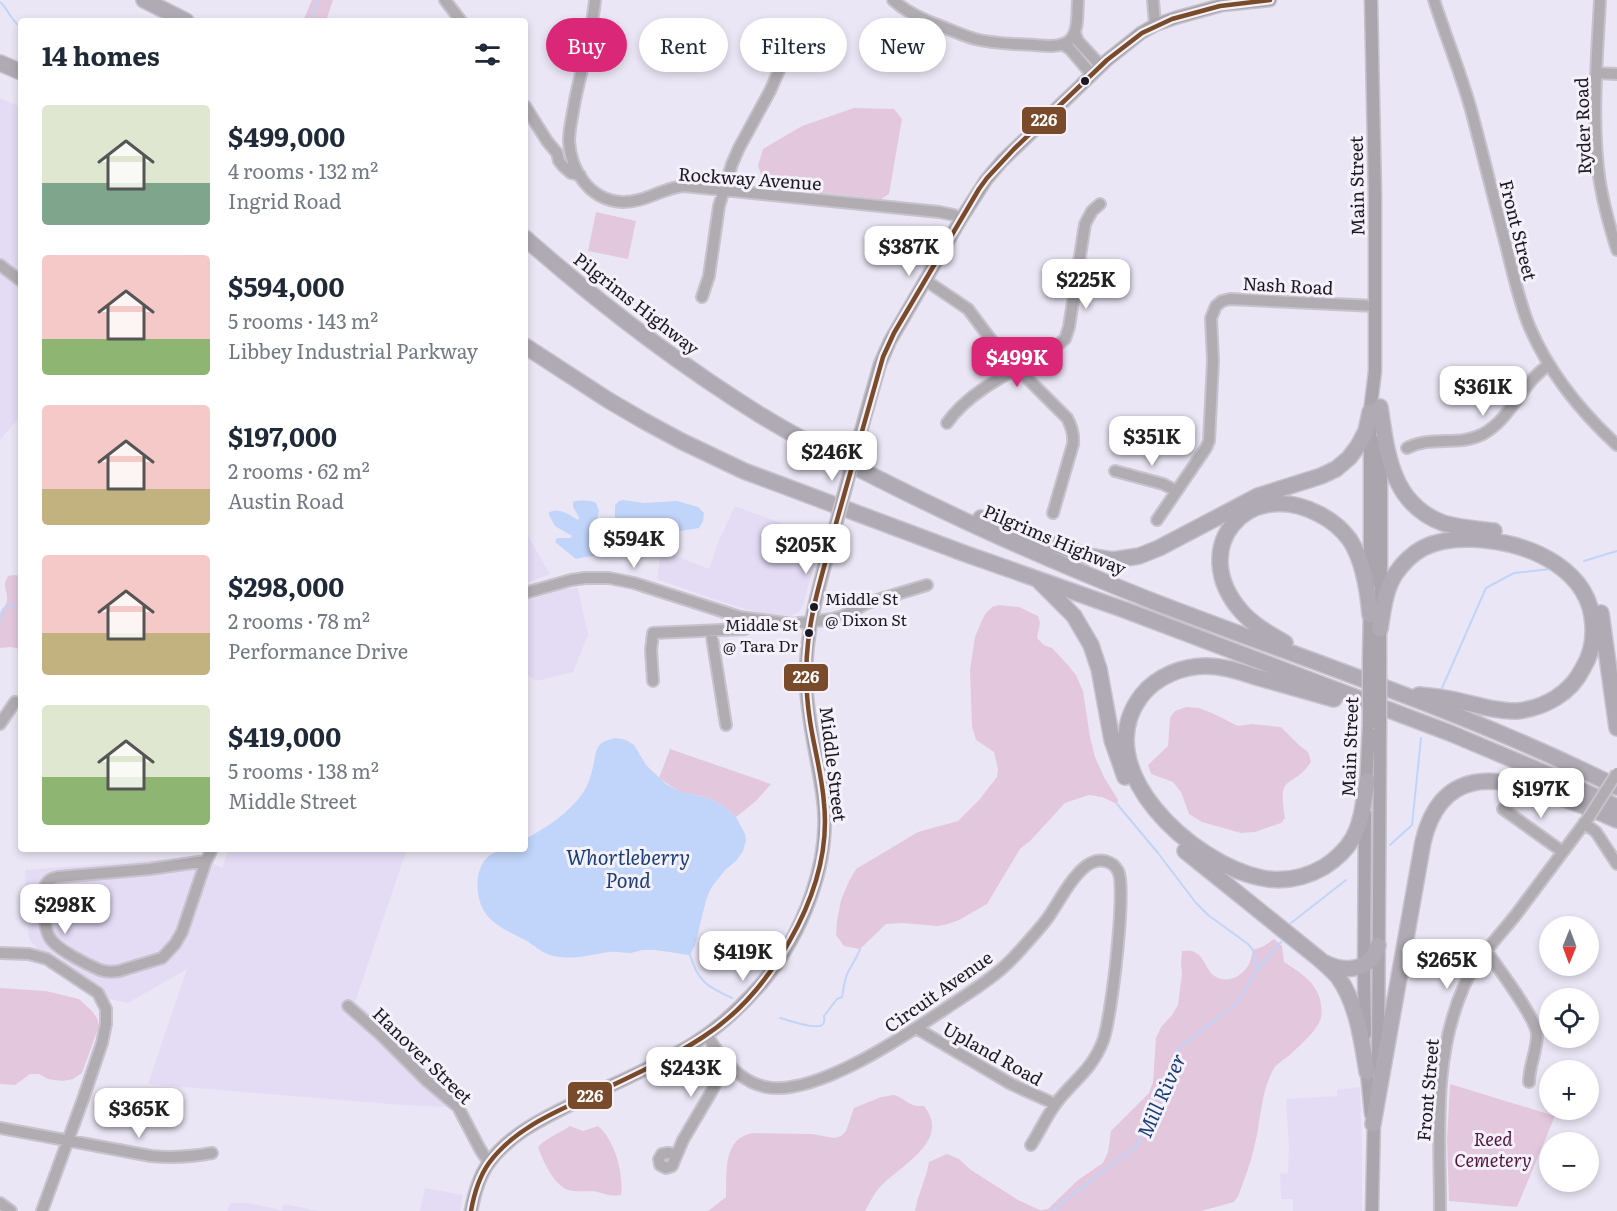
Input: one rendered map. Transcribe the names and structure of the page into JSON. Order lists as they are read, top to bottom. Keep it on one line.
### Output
{"streets":{"highway":["Pilgrims Highway"],"main road":["Main Street","Middle Street"],"street":["Ryder Road","Rockway Avenue","Front Street","Nash Road","Circuit Avenue","Upland Road","Hanover Street"]},"crossings":[["Rockway Avenue","Middle Street"],["Main Street","Nash Road"],["Middle Street","Circuit Avenue"],["Middle Street","Hanover Street"],["Circuit Avenue","Upland Road"]],"water":["Whortleberry Pond","Mill River"],"parks":["Reed Cemetery"],"places":["Middle St @ Dixon St","Middle St @ Tara Dr"],"lines":["transit line 226"],"north":"bottom","page":{"chip":["Buy","Rent","Filters","New"],"heading":"14 homes","list":[{"name":"$499,000","note":"4 rooms · 132 m² · Ingrid Road"},{"name":"$594,000","note":"5 rooms · 143 m² · Libbey Industrial Parkway"},{"name":"$197,000","note":"2 rooms · 62 m² · Austin Road"},{"name":"$298,000","note":"2 rooms · 78 m² · Performance Drive"},{"name":"$419,000","note":"5 rooms · 138 m² · Middle Street"}],"price":["$387K","$225K","$499K","$361K","$351K","$246K","$594K","$205K","$197K","$298K","$419K","$265K","$243K","$365K"],"map_buttons":["+","−"]}}
